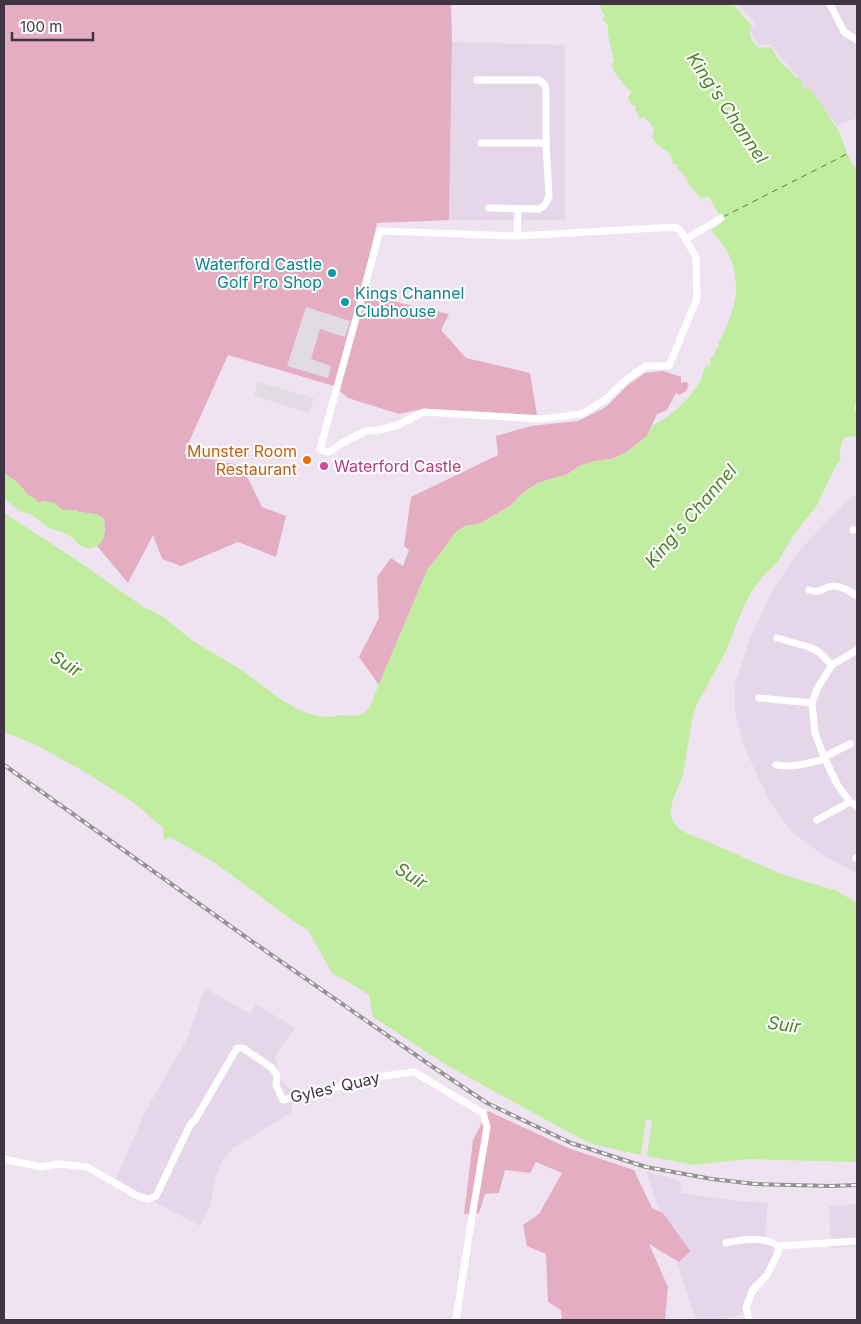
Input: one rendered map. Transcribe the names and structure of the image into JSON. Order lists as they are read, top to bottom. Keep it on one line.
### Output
{"streets":{"street":["Gyles' Quay"]},"water":["King's Channel","Suir"],"places":["Waterford Castle Golf Pro Shop","Kings Channel Clubhouse","Munster Room Restaurant","Waterford Castle"],"scale_bar":"100 m"}
